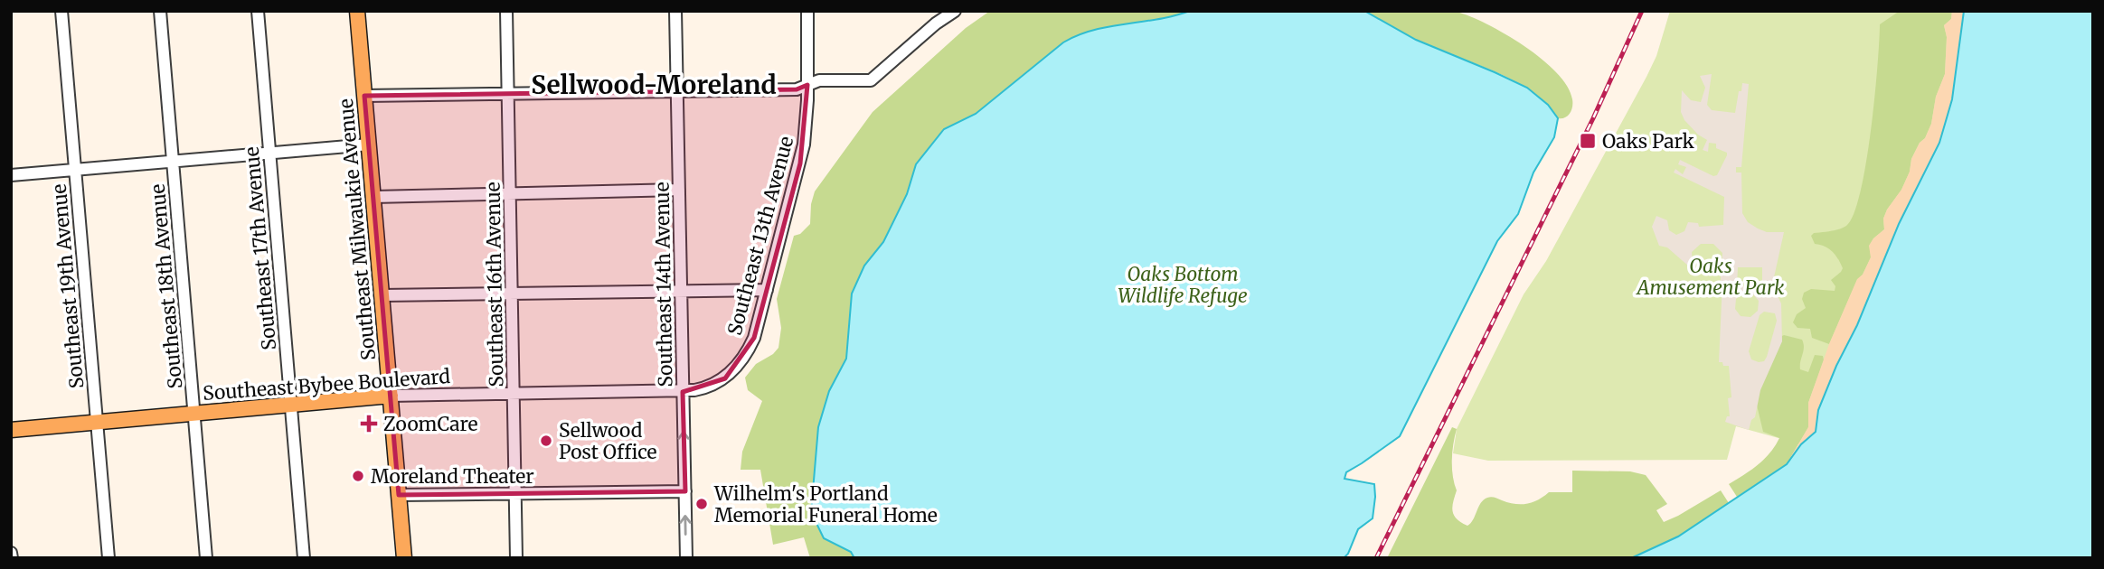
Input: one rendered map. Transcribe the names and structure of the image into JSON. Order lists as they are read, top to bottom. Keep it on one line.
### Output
{"streets":{"main road":["Southeast Milwaukie Avenue","Southeast Bybee Boulevard"],"street":["Southeast 13th Avenue","Southeast 17th Avenue","Southeast 16th Avenue","Southeast 14th Avenue","Southeast 19th Avenue","Southeast 18th Avenue"]},"crossings":[["Southeast Milwaukie Avenue","Southeast Bybee Boulevard"],["Southeast 13th Avenue","Southeast 14th Avenue"],["Southeast 13th Avenue","Southeast Bybee Boulevard"],["Southeast 17th Avenue","Southeast Bybee Boulevard"],["Southeast 16th Avenue","Southeast Bybee Boulevard"],["Southeast 14th Avenue","Southeast Bybee Boulevard"],["Southeast 19th Avenue","Southeast Bybee Boulevard"],["Southeast 18th Avenue","Southeast Bybee Boulevard"]],"districts":["Sellwood-Moreland"],"parks":["Oaks Amusement Park","Oaks Bottom Wildlife Refuge"],"places":{"transit":["Oaks Park"],"health":["ZoomCare"],"other":["Sellwood Post Office","Moreland Theater","Wilhelm's Portland Memorial Funeral Home"]}}
